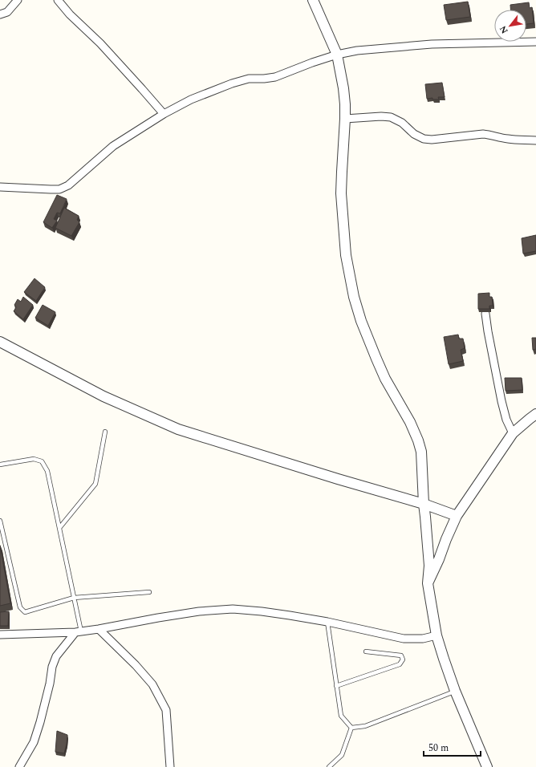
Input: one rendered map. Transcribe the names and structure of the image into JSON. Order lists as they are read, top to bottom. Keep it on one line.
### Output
{"scale_bar":"50 m","north":"bottom left"}
